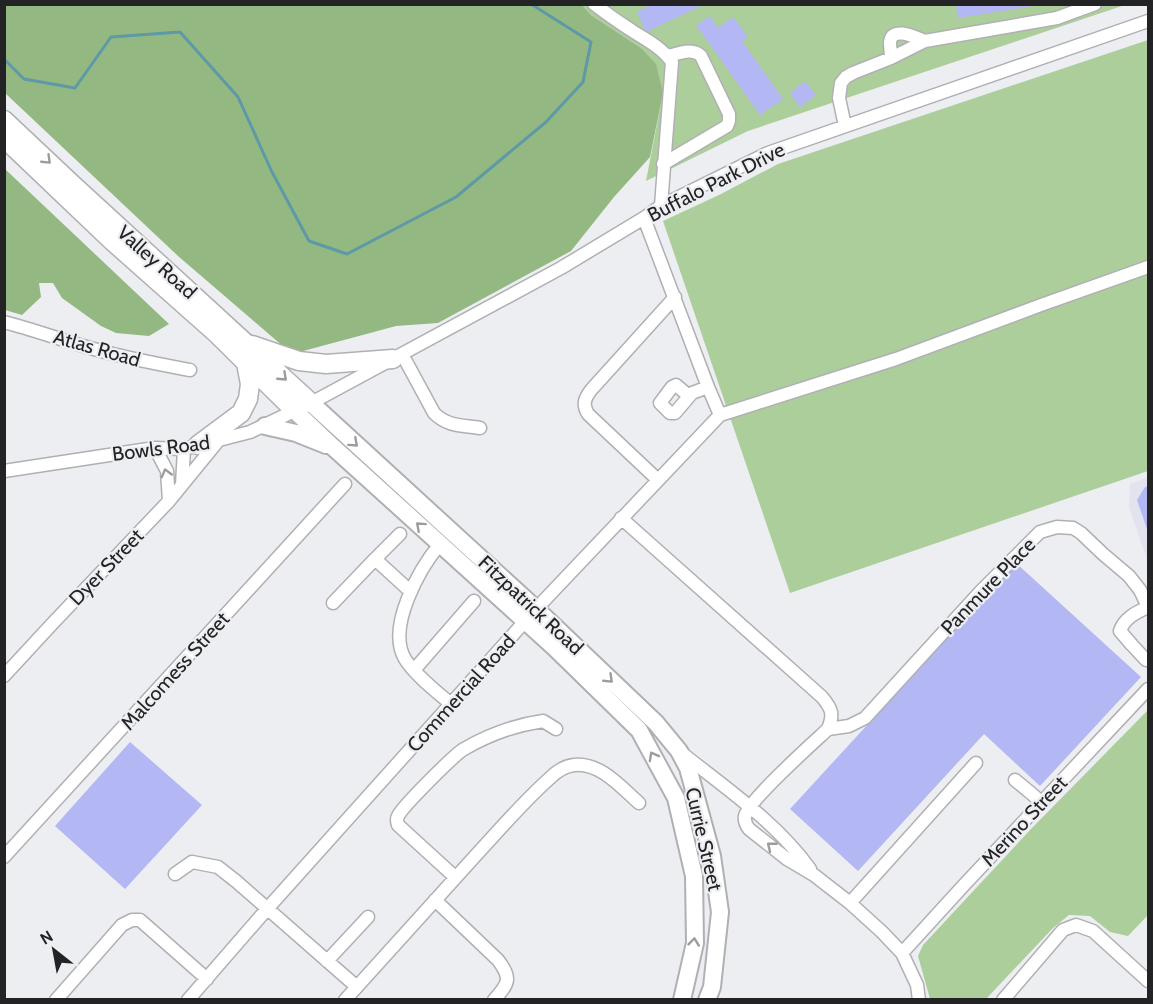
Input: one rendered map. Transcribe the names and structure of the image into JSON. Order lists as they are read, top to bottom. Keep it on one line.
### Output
{"streets":{"highway":["Valley Road"],"main road":["Fitzpatrick Road","Currie Street"],"street":["Buffalo Park Drive","Atlas Road","Bowls Road","Dyer Street","Panmure Place","Malcomess Street","Commercial Road","Merino Street"]},"crossings":[["Buffalo Park Drive","Valley Road"],["Buffalo Park Drive","Bowls Road"],["Buffalo Park Drive","Fitzpatrick Road"],["Valley Road","Bowls Road"],["Valley Road","Fitzpatrick Road"],["Bowls Road","Dyer Street"],["Bowls Road","Fitzpatrick Road"],["Fitzpatrick Road","Commercial Road"],["Fitzpatrick Road","Merino Street"],["Fitzpatrick Road","Currie Street"]],"north":"top left"}
